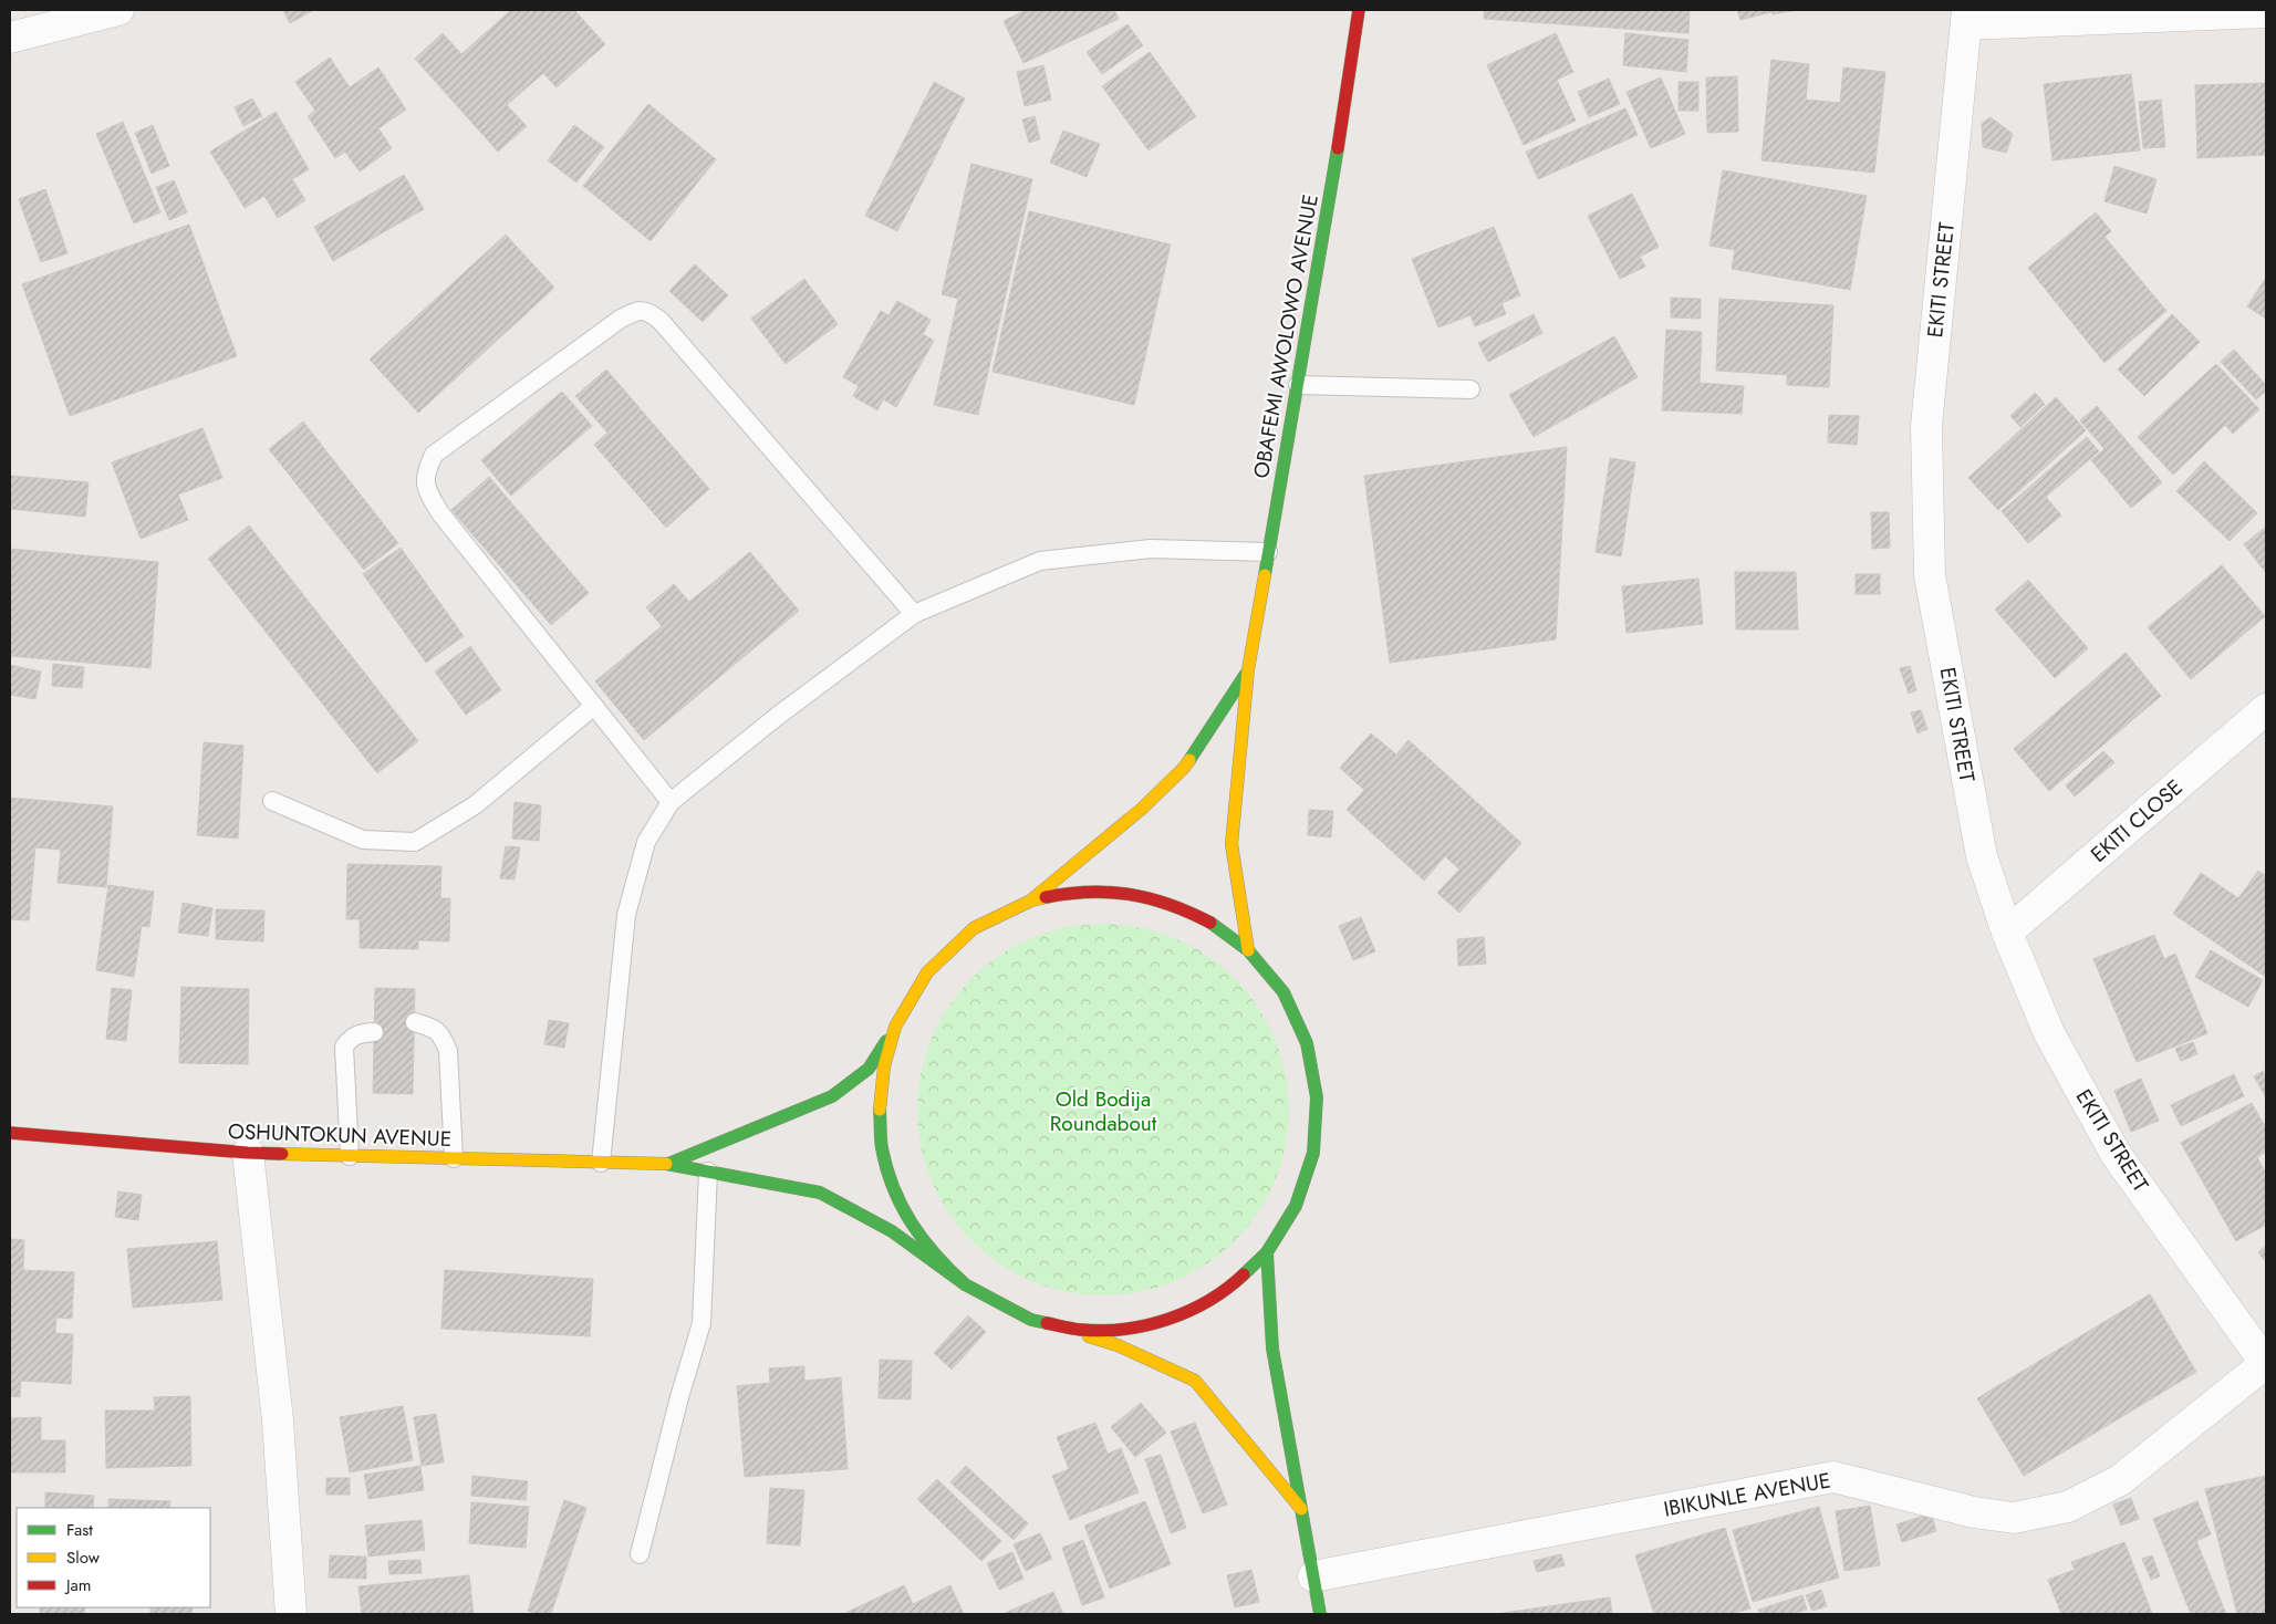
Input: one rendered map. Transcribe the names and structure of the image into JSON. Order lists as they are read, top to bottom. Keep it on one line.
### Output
{"streets":{"main road":["OBAFEMI AWOLOWO AVENUE","OSHUNTOKUN AVENUE"],"street":["EKITI STREET","EKITI CLOSE","IBIKUNLE AVENUE"]},"crossings":[["EKITI STREET","EKITI CLOSE"],["EKITI STREET","IBIKUNLE AVENUE"]],"parks":["Old Bodija Roundabout"],"legend":["Fast","Slow","Jam"]}
